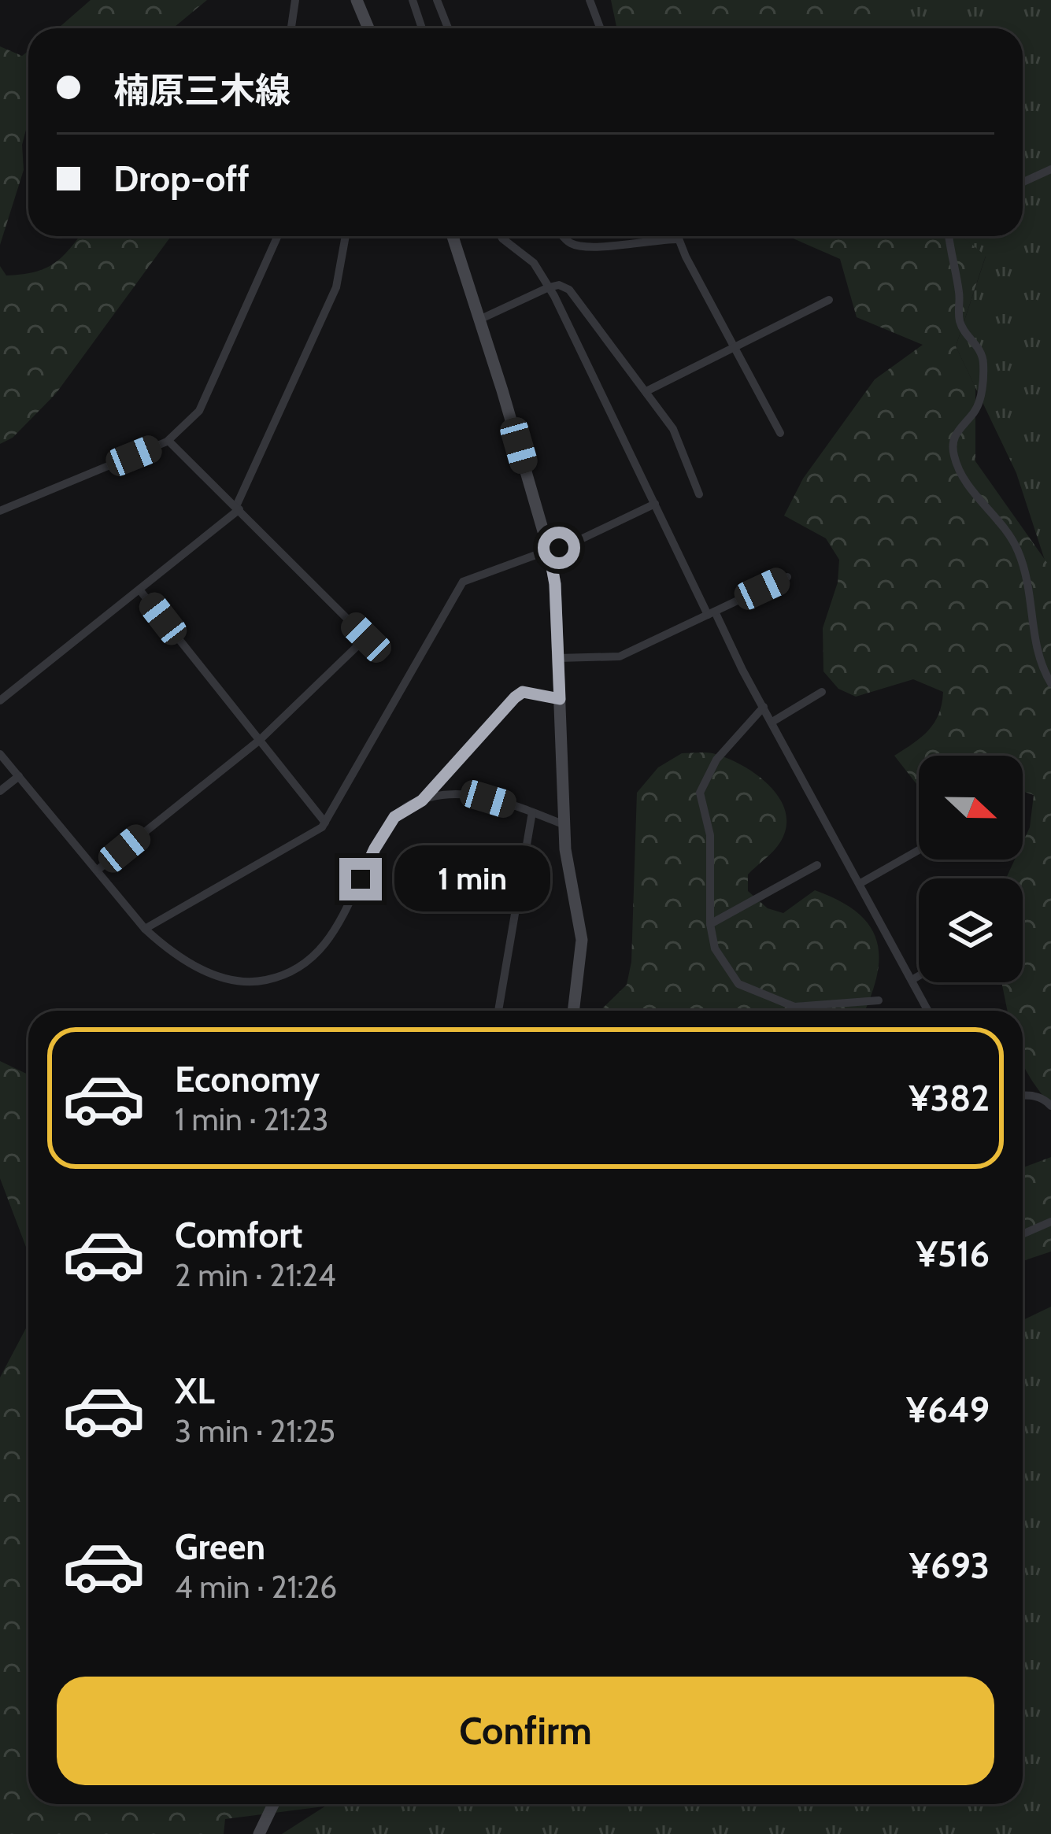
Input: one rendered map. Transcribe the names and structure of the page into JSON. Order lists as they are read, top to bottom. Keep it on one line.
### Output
{"north":"right","page":{"banner":["楠原三木線","Drop-off"],"bubble":"1 min","list":[{"name":"Economy","note":"1 min · 21:23","value":"¥382"},{"name":"Comfort","note":"2 min · 21:24","value":"¥516"},{"name":"XL","note":"3 min · 21:25","value":"¥649"},{"name":"Green","note":"4 min · 21:26","value":"¥693"}],"buttons":"Confirm"}}
